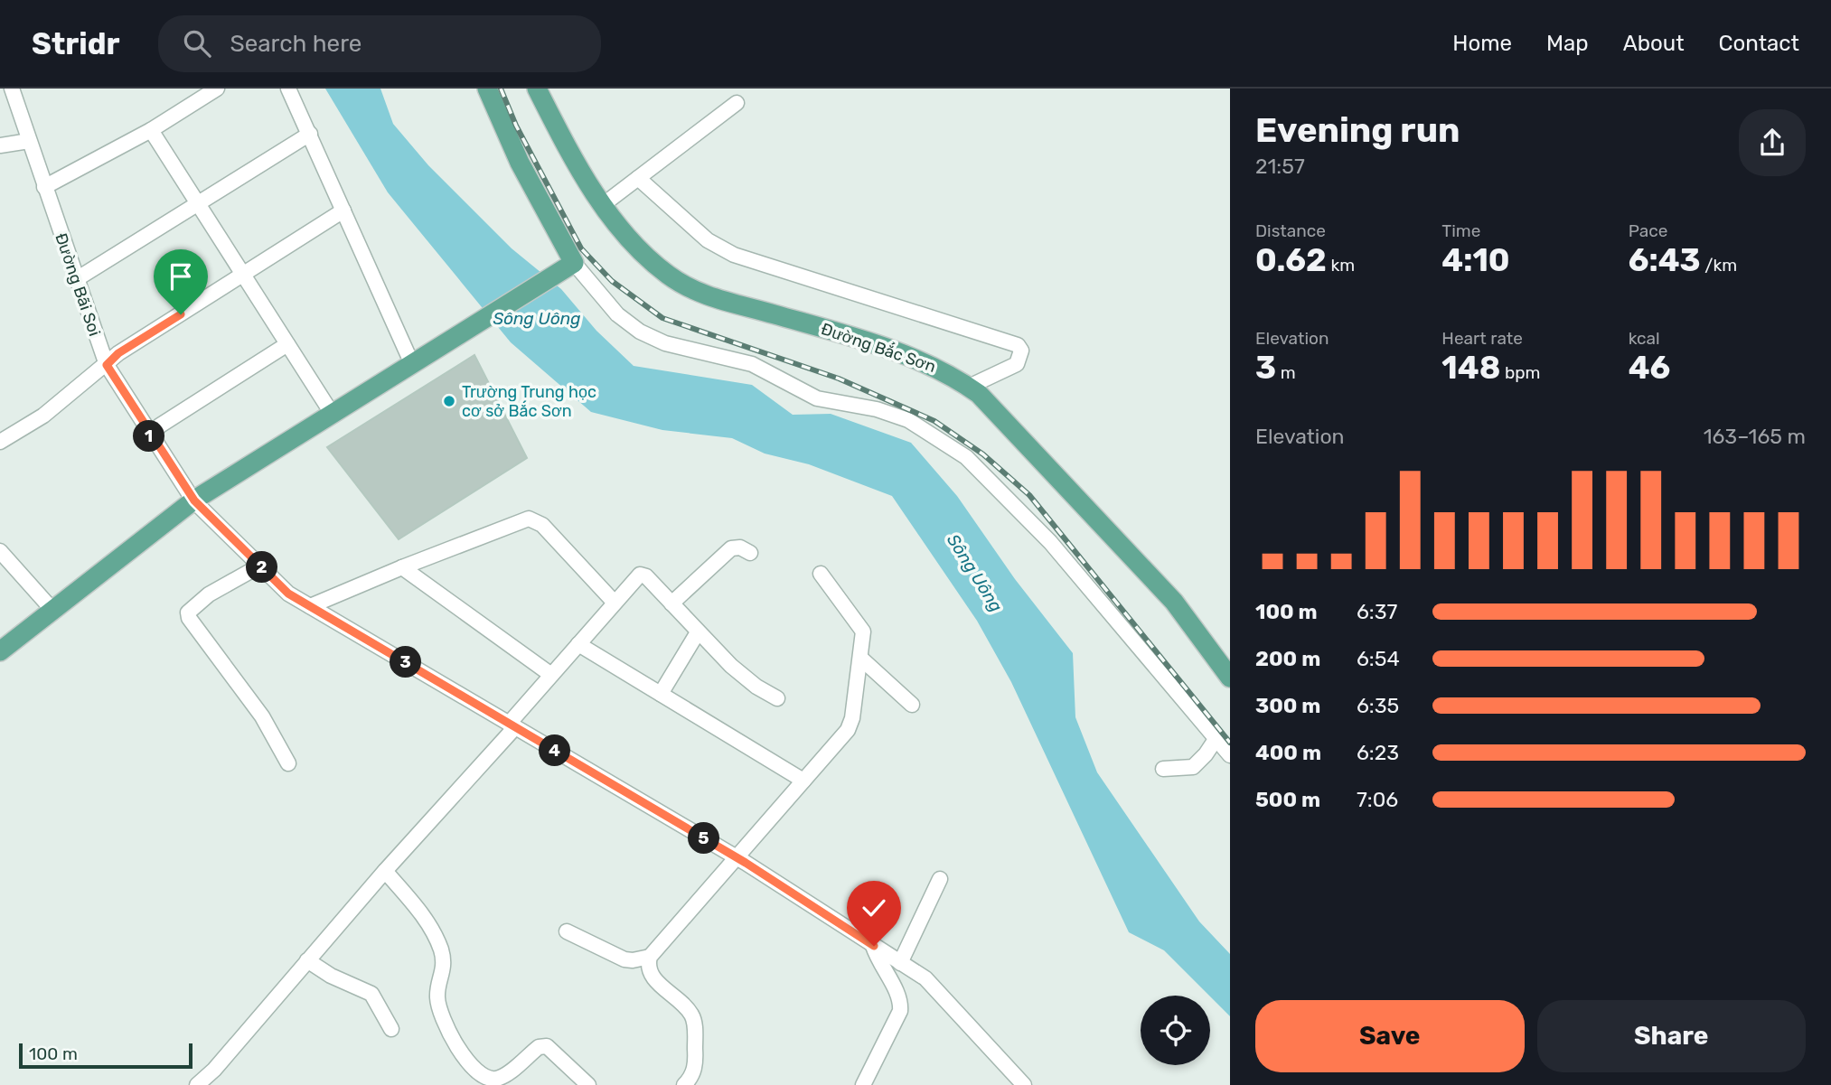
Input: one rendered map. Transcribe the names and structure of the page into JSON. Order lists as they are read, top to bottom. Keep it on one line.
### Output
{"streets":{"main road":["Đường Bắc Sơn"],"street":["Đường Bãi Soi"]},"water":["Sông Uông"],"places":["Trường Trung học cơ sở Bắc Sơn"],"scale_bar":"100 m","page":{"header":"Stridr","search":"Search here","nav":["Home","Map","About","Contact"],"heading":["Evening run","21:57"],"stats":[["Distance","0.62 km"],["Time","4:10"],["Pace","6:43 /km"],["Elevation","3 m"],["Heart rate","148 bpm"],["kcal","46"]],"chart":["Elevation","163–165 m"],"pins":["1","2","3","4","5"],"list":[{"name":"100 m","note":"6:37"},{"name":"200 m","note":"6:54"},{"name":"300 m","note":"6:35"},{"name":"400 m","note":"6:23"},{"name":"500 m","note":"7:06"}],"buttons":["Save","Share"],"scale":"100 m"}}
